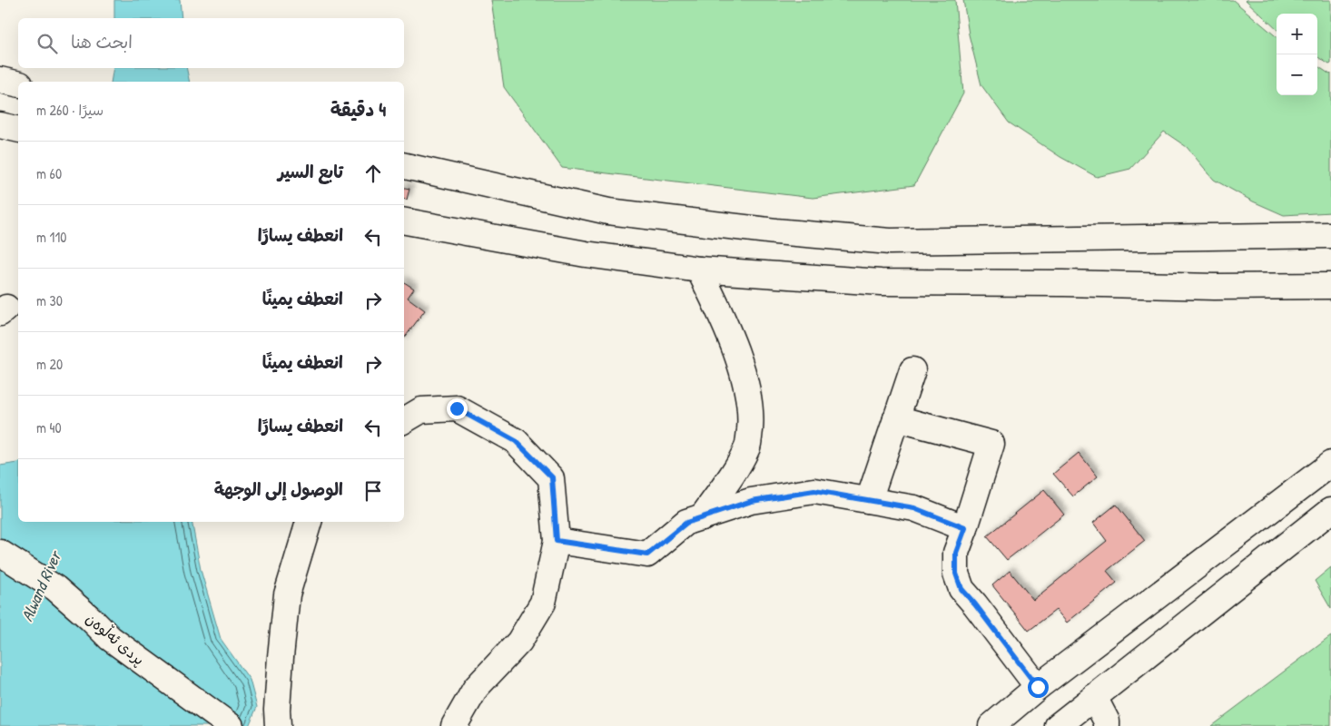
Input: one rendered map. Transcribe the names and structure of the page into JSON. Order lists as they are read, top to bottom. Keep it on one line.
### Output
{"streets":{"street":["پردی ئەڵوەن"]},"water":["Alwand River"],"page":{"map_buttons":["+","−"],"search":"ابحث هنا","heading":["4 دقيقة","سيرًا · 260 m"],"list":[["تابع السير","60 m"],["انعطف يسارًا","110 m"],["انعطف يمينًا","30 m"],["انعطف يمينًا","20 m"],["انعطف يسارًا","40 m"],"الوصول إلى الوجهة"]}}
